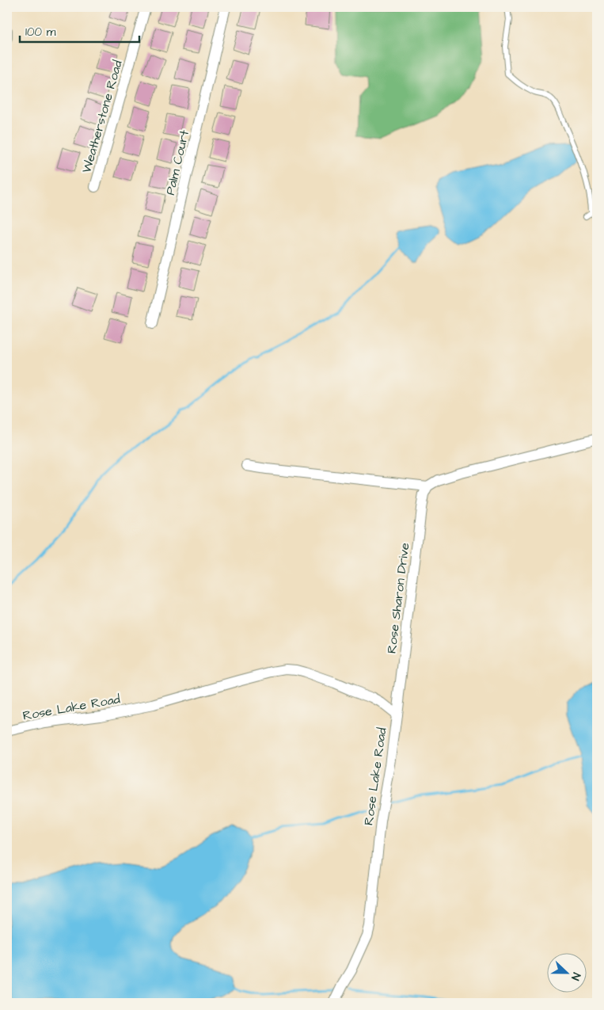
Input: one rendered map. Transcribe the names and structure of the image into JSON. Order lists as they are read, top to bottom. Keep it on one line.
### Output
{"streets":{"street":["Weatherstone Road","Palm Court","Rose Sharon Drive","Rose Lake Road"]},"crossings":[["Rose Sharon Drive","Rose Lake Road"]],"scale_bar":"100 m","north":"right"}
